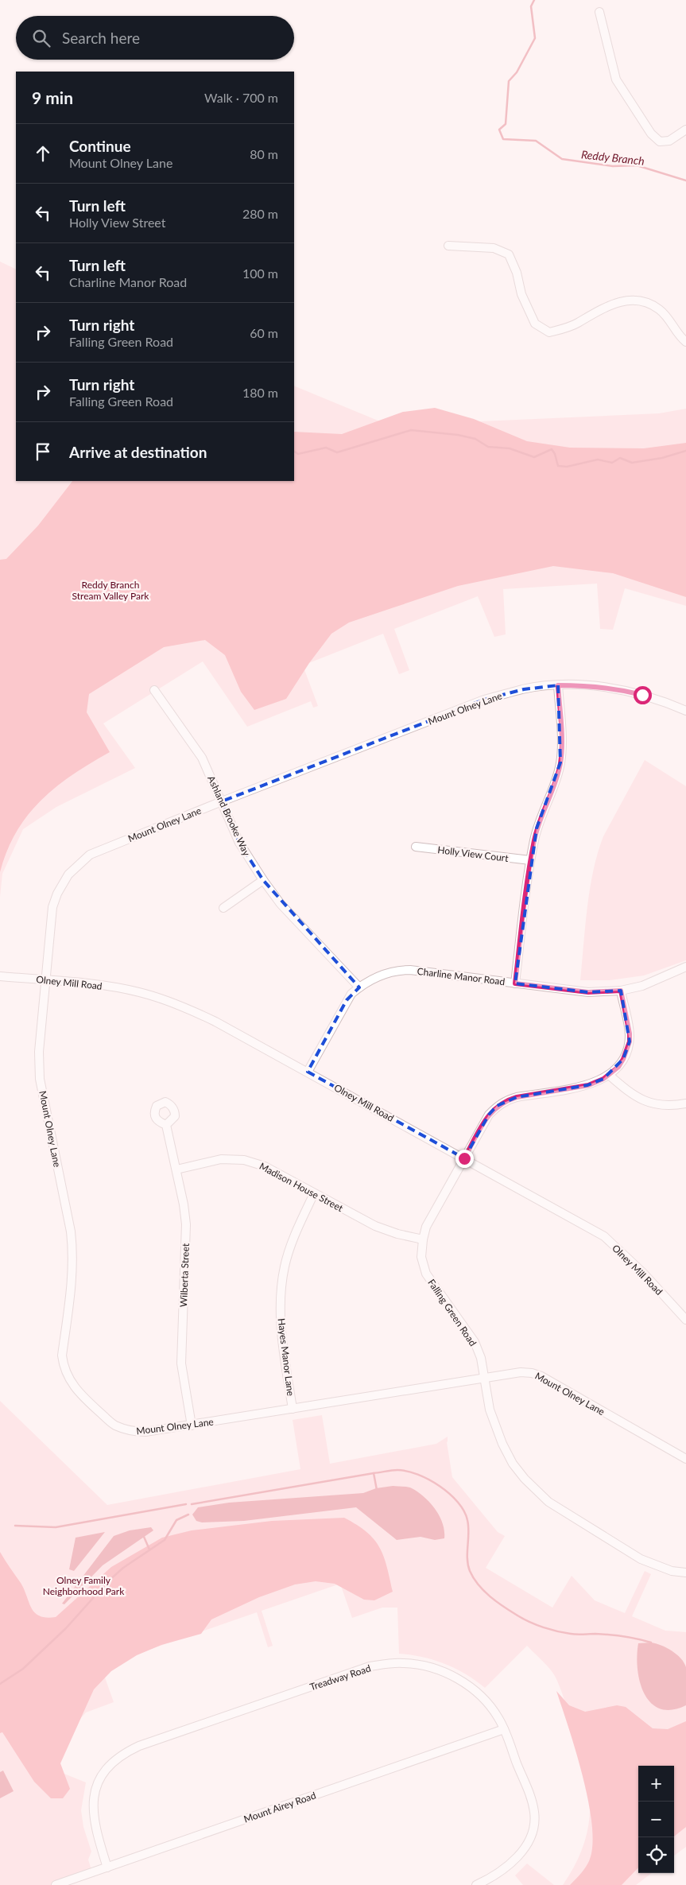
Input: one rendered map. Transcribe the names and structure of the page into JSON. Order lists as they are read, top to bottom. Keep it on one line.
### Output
{"streets":{"street":["Mount Olney Lane","Ashland Brooke Way","Holly View Court","Charline Manor Road","Olney Mill Road","Madison House Street","Wilberta Street","Falling Green Road","Hayes Manor Lane","Treadway Road","Mount Airey Road"]},"crossings":[["Mount Olney Lane","Ashland Brooke Way"],["Mount Olney Lane","Olney Mill Road"],["Mount Olney Lane","Wilberta Street"],["Mount Olney Lane","Falling Green Road"],["Mount Olney Lane","Hayes Manor Lane"],["Ashland Brooke Way","Charline Manor Road"],["Charline Manor Road","Olney Mill Road"],["Charline Manor Road","Falling Green Road"],["Olney Mill Road","Falling Green Road"],["Madison House Street","Wilberta Street"],["Madison House Street","Falling Green Road"],["Madison House Street","Hayes Manor Lane"],["Treadway Road","Mount Airey Road"]],"water":["Reddy Branch"],"parks":["Reddy Branch Stream Valley Park","Olney Family Neighborhood Park"],"page":{"search":"Search here","heading":["9 min","Walk · 700 m"],"list":[["Continue","Mount Olney Lane","80 m"],["Turn left","Holly View Street","280 m"],["Turn left","Charline Manor Road","100 m"],["Turn right","Falling Green Road","60 m"],["Turn right","Falling Green Road","180 m"],"Arrive at destination"],"map_buttons":["+","−"]}}
